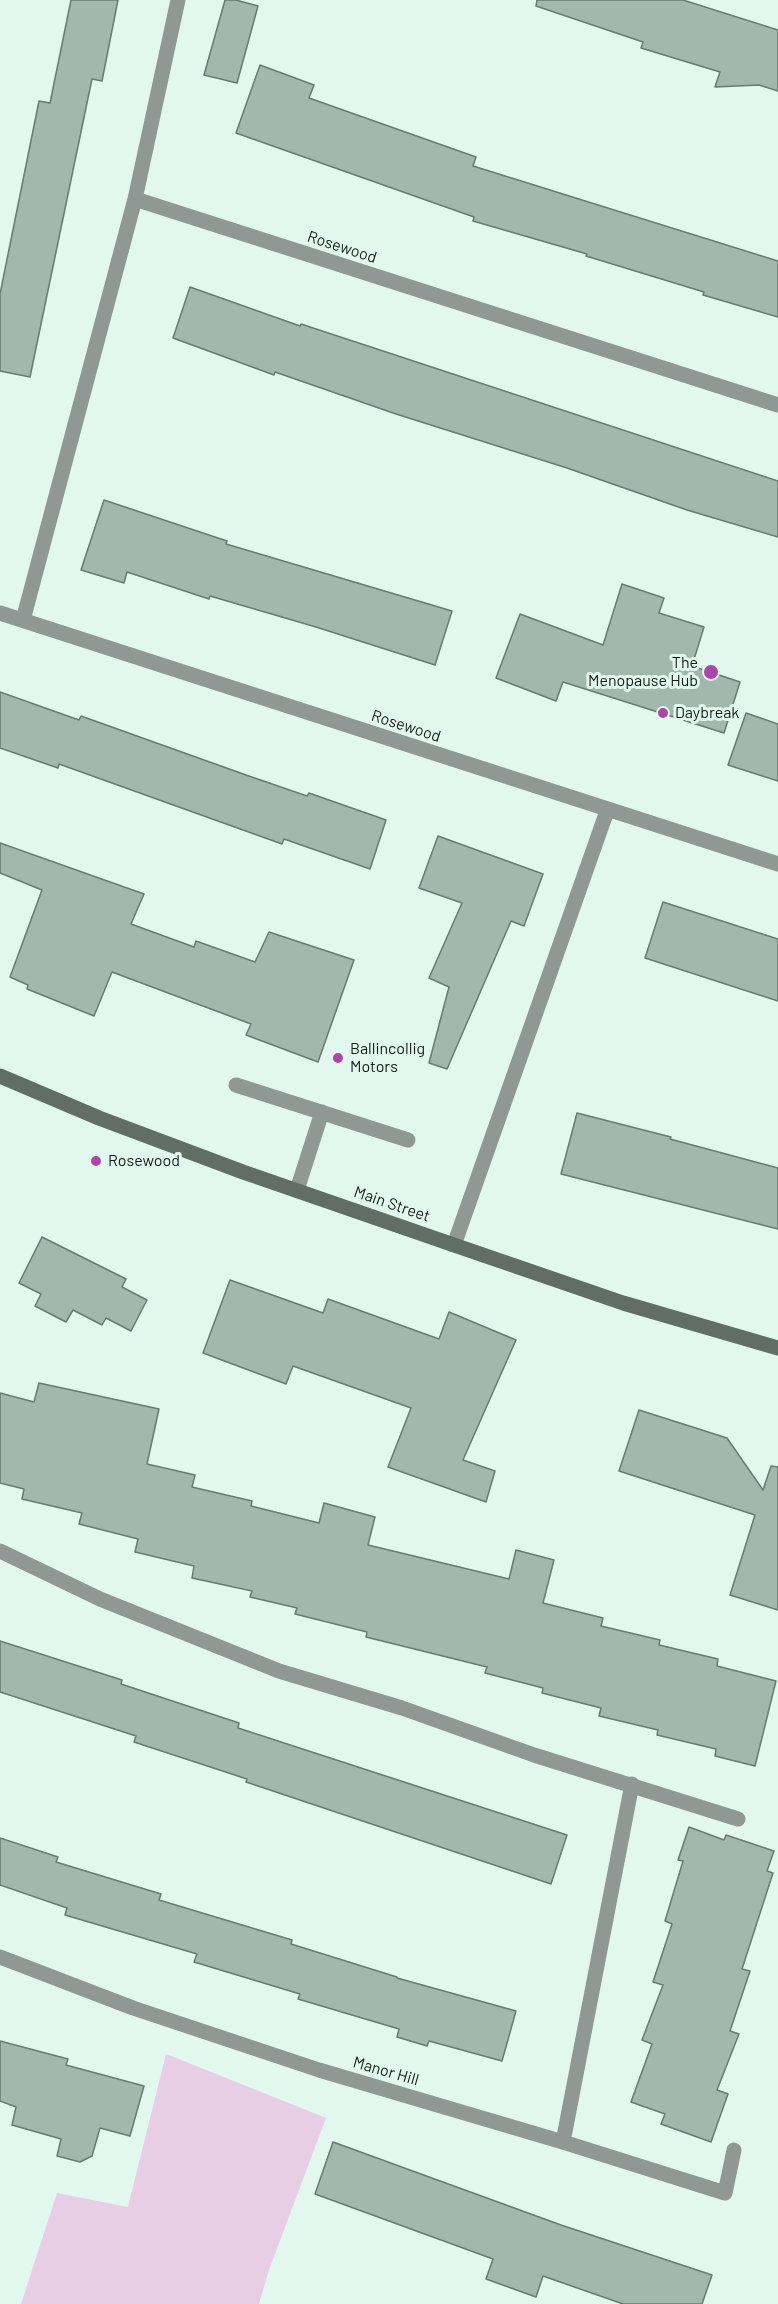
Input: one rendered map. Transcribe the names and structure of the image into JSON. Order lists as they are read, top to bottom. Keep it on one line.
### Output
{"streets":{"main road":["Main Street"],"street":["Rosewood","Manor Hill"]},"places":["The Menopause Hub","Daybreak","Ballincollig Motors","Rosewood"]}
